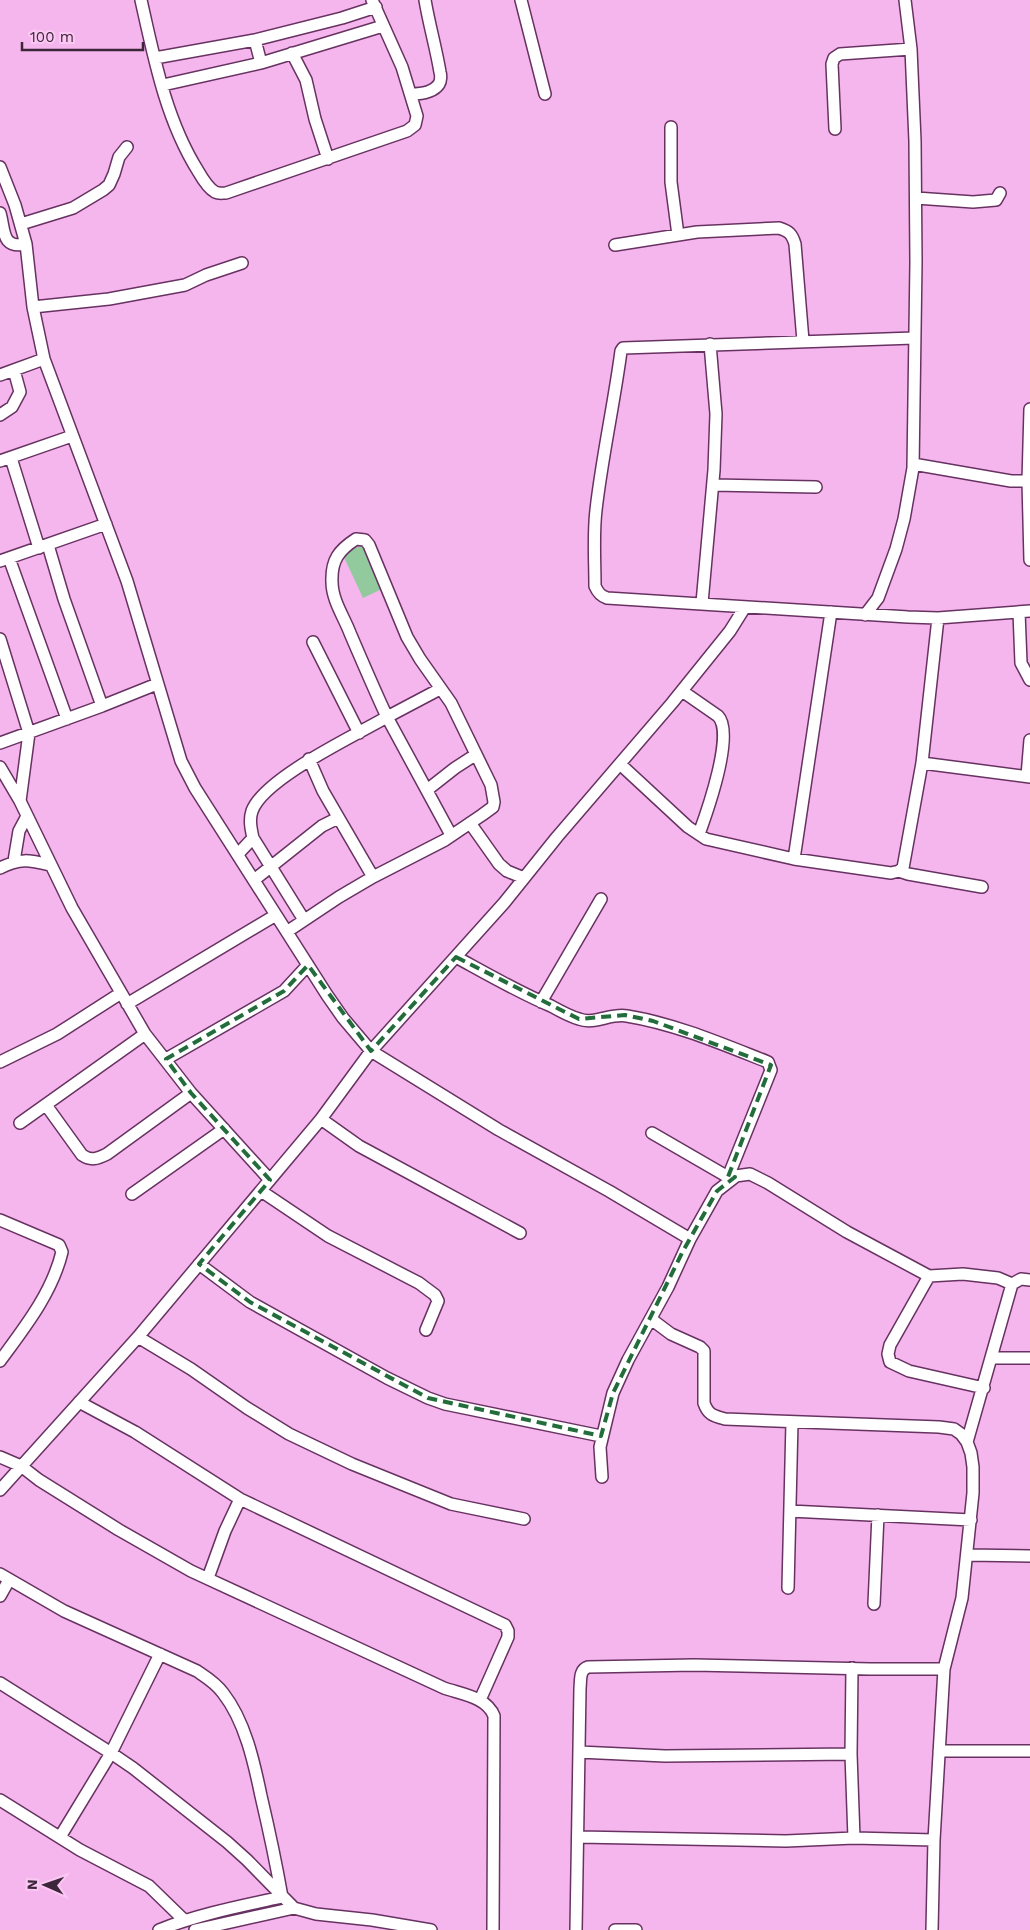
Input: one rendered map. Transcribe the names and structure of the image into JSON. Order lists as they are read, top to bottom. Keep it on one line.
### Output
{"scale_bar":"100 m","north":"left"}
